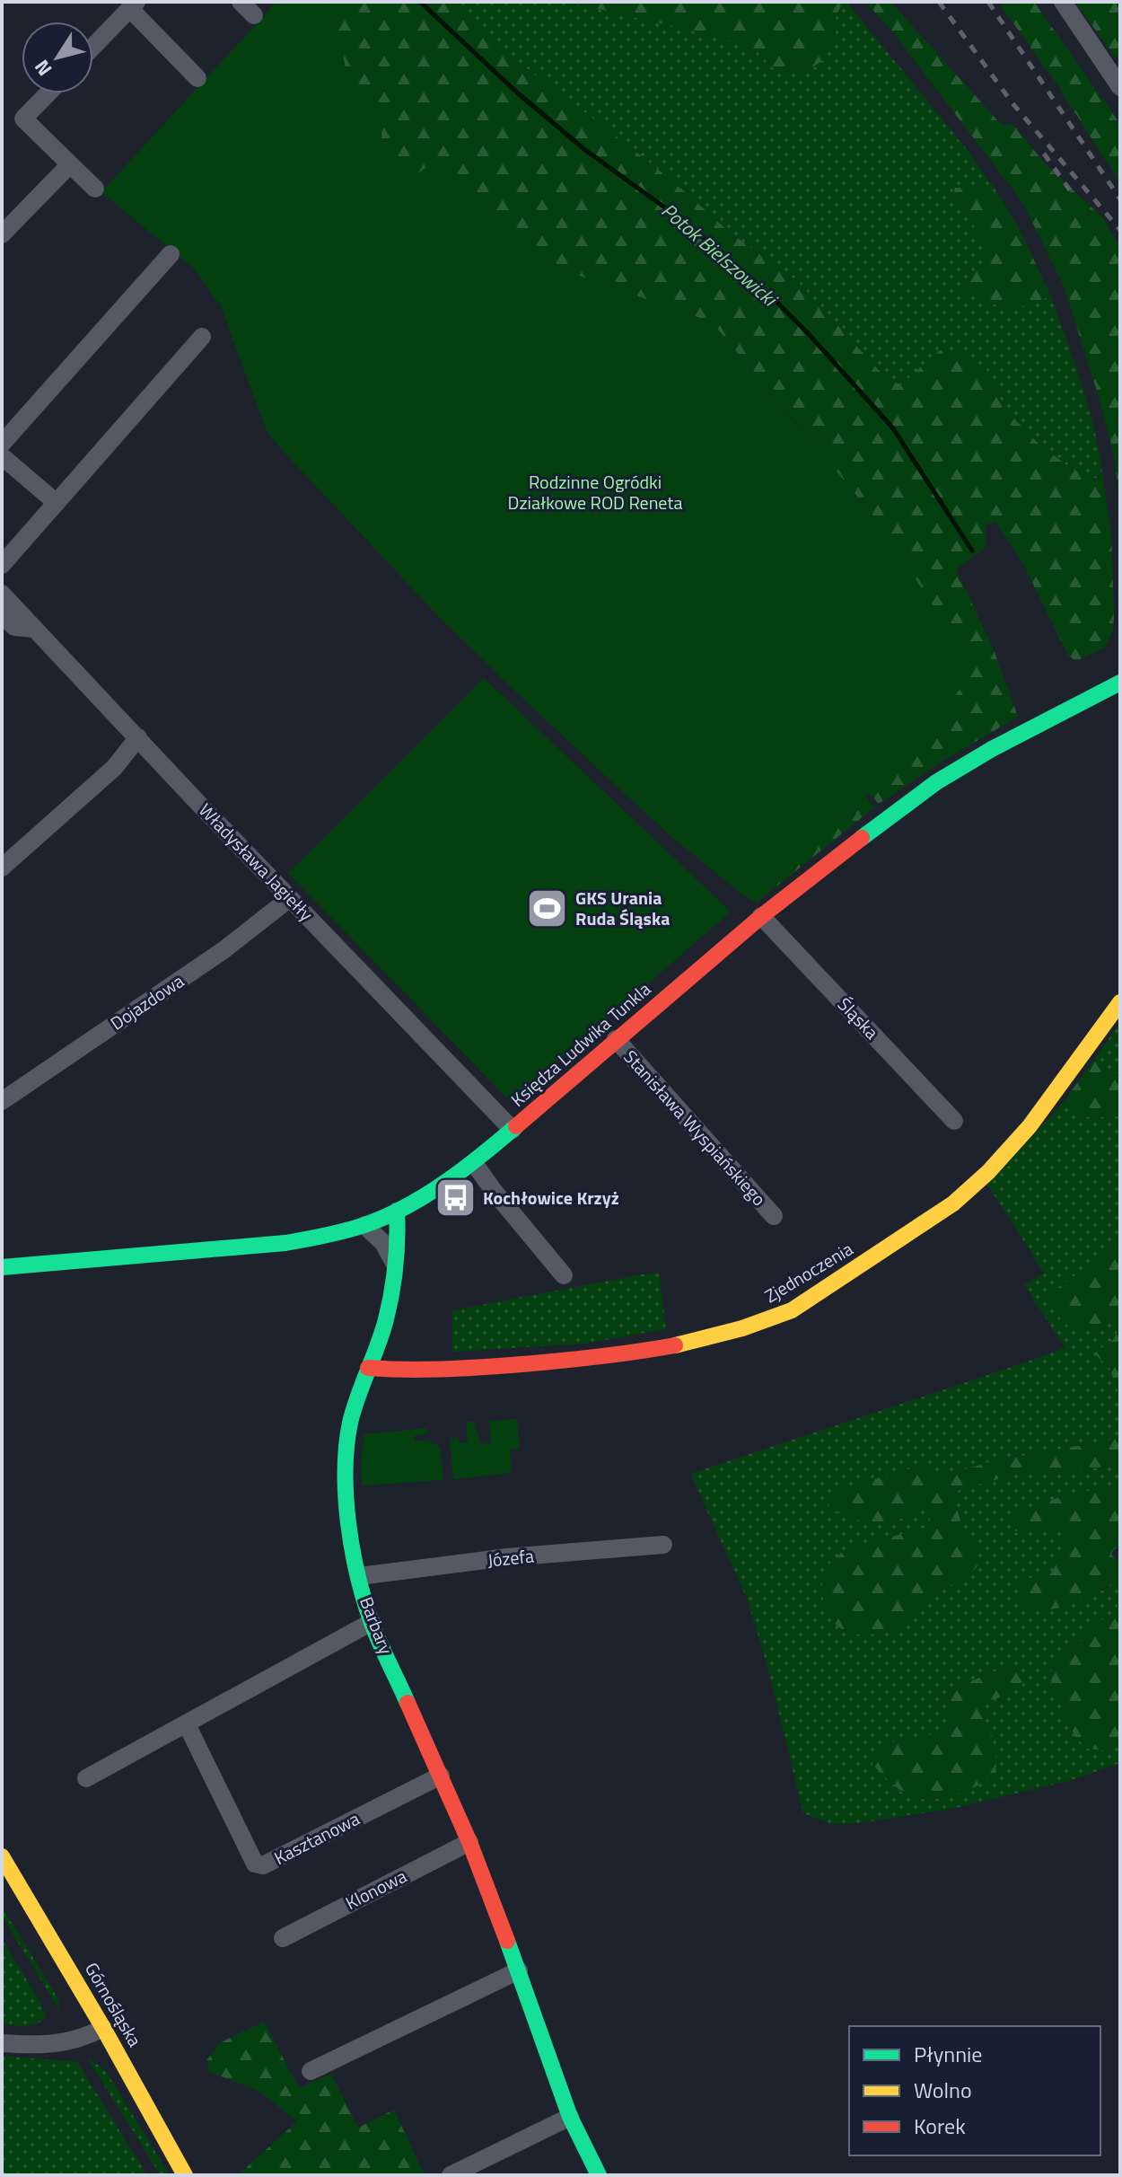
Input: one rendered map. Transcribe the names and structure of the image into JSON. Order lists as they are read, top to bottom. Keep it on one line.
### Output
{"streets":{"street":["Władysława Jagiełły","Dojazdowa","Śląska","Księdza Ludwika Tunkla","Stanisława Wyspiańskiego","Zjednoczenia","Józefa","Barbary","Kasztanowa","Klonowa","Górnośląska"]},"crossings":[["Władysława Jagiełły","Dojazdowa"],["Władysława Jagiełły","Księdza Ludwika Tunkla"],["Śląska","Księdza Ludwika Tunkla"],["Księdza Ludwika Tunkla","Stanisława Wyspiańskiego"],["Księdza Ludwika Tunkla","Barbary"],["Zjednoczenia","Barbary"],["Józefa","Barbary"],["Barbary","Kasztanowa"],["Barbary","Klonowa"]],"water":["Potok Bielszowicki"],"parks":["Rodzinne Ogródki Działkowe ROD Reneta"],"places":{"sports":["GKS Urania Ruda Śląska"],"bus stop":["Kochłowice Krzyż"]},"legend":["Płynnie","Wolno","Korek"],"north":"bottom left"}
